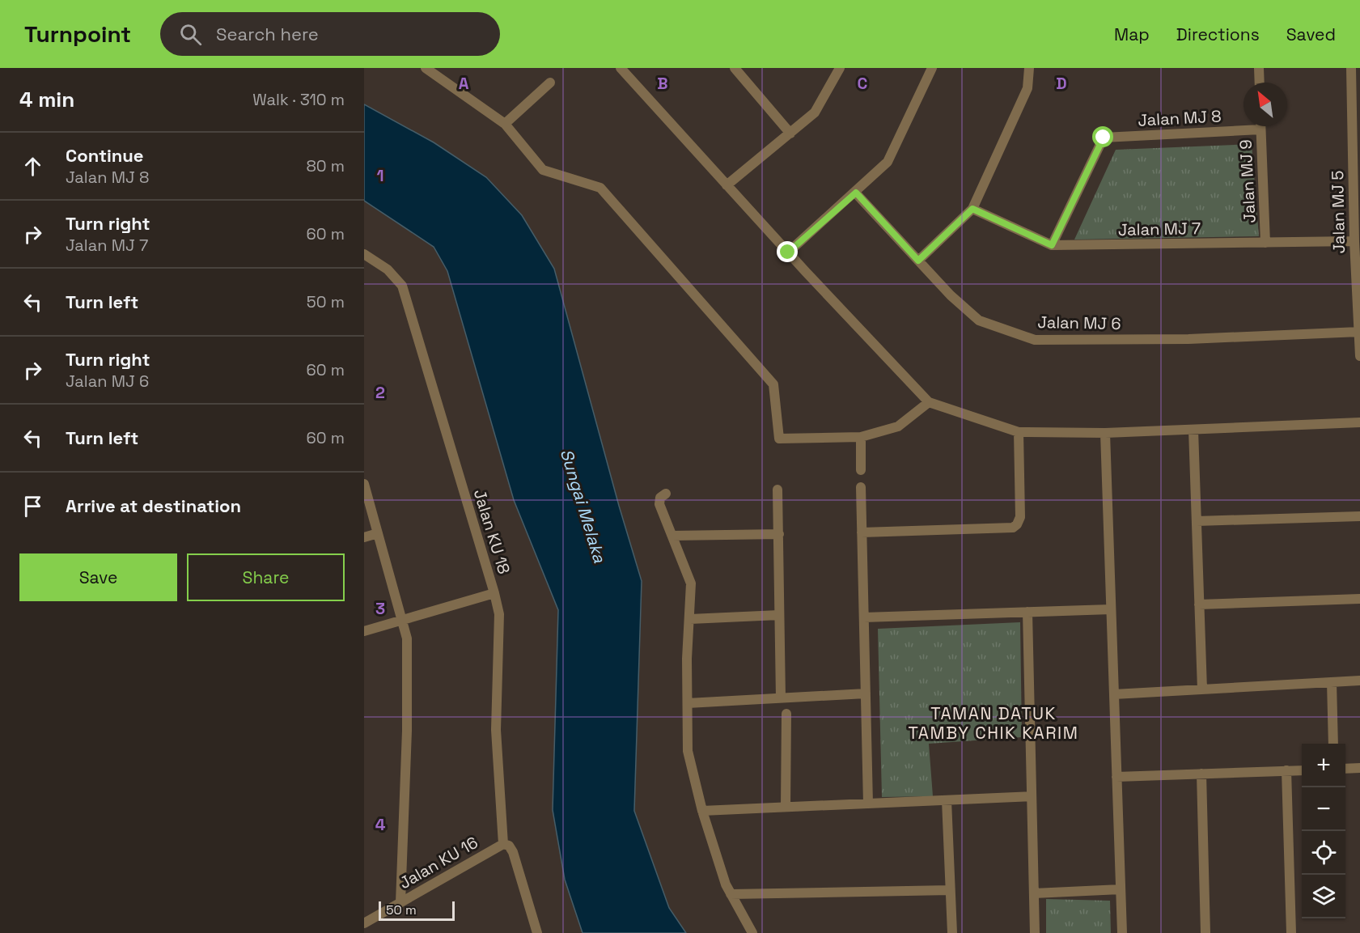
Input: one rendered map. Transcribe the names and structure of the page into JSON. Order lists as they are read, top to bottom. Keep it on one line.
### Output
{"streets":{"street":["Jalan MJ 8","Jalan MJ 9","Jalan MJ 5","Jalan MJ 7","Jalan MJ 6","Jalan KU 18","Jalan KU 16"]},"crossings":[["Jalan MJ 8","Jalan MJ 9"],["Jalan MJ 8","Jalan MJ 7"],["Jalan MJ 9","Jalan MJ 7"],["Jalan MJ 5","Jalan MJ 7"],["Jalan MJ 5","Jalan MJ 6"],["Jalan KU 18","Jalan KU 16"]],"districts":["TAMAN DATUK TAMBY CHIK KARIM"],"water":["Sungai Melaka"],"scale_bar":"50 m","north":"top left","page":{"header":"Turnpoint","search":"Search here","nav":["Map","Directions","Saved"],"heading":["4 min","Walk · 310 m"],"list":[["Continue","Jalan MJ 8","80 m"],["Turn right","Jalan MJ 7","60 m"],["Turn left","50 m"],["Turn right","Jalan MJ 6","60 m"],["Turn left","60 m"],"Arrive at destination"],"buttons":["Save","Share"],"map_buttons":["+","−"],"scale":"50 m"},"grid":{"columns":["A","B","C","D"],"rows":["1","2","3","4"]}}
